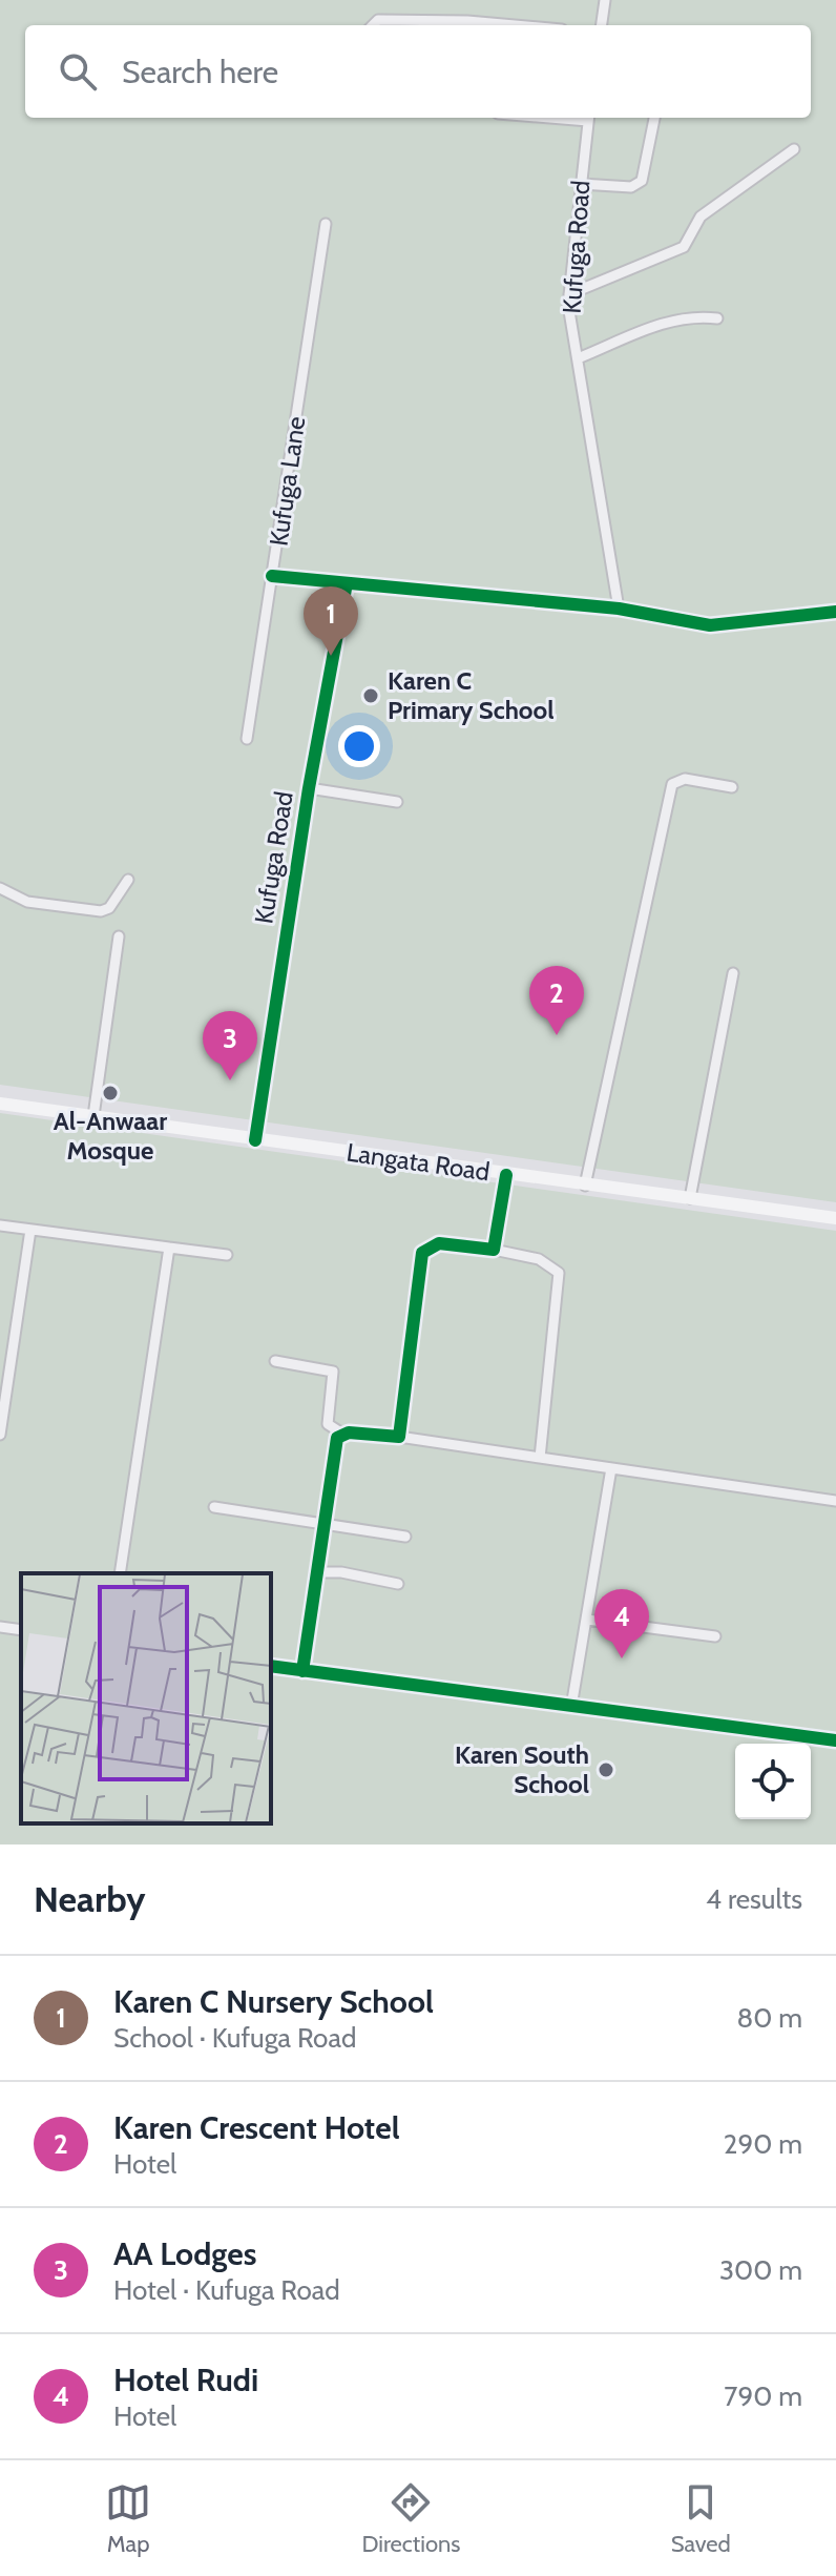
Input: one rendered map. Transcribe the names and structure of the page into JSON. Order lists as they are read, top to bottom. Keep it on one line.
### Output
{"streets":{"main road":["Langata Road"],"street":["Kufuga Road","Kufuga Lane"]},"crossings":[["Kufuga Road","Langata Road"]],"places":["Karen C Primary School","Al-Anwaar Mosque","Karen South School"],"page":{"search":"Search here","pins":["1","2","3","4"],"heading":["Nearby","4 results"],"list":[{"mark":"1","name":"Karen C Nursery School","note":"School · Kufuga Road","value":"80 m"},{"mark":"2","name":"Karen Crescent Hotel","note":"Hotel","value":"290 m"},{"mark":"3","name":"AA Lodges","note":"Hotel · Kufuga Road","value":"300 m"},{"mark":"4","name":"Hotel Rudi","note":"Hotel","value":"790 m"}],"nav":["Map","Directions","Saved"]}}
